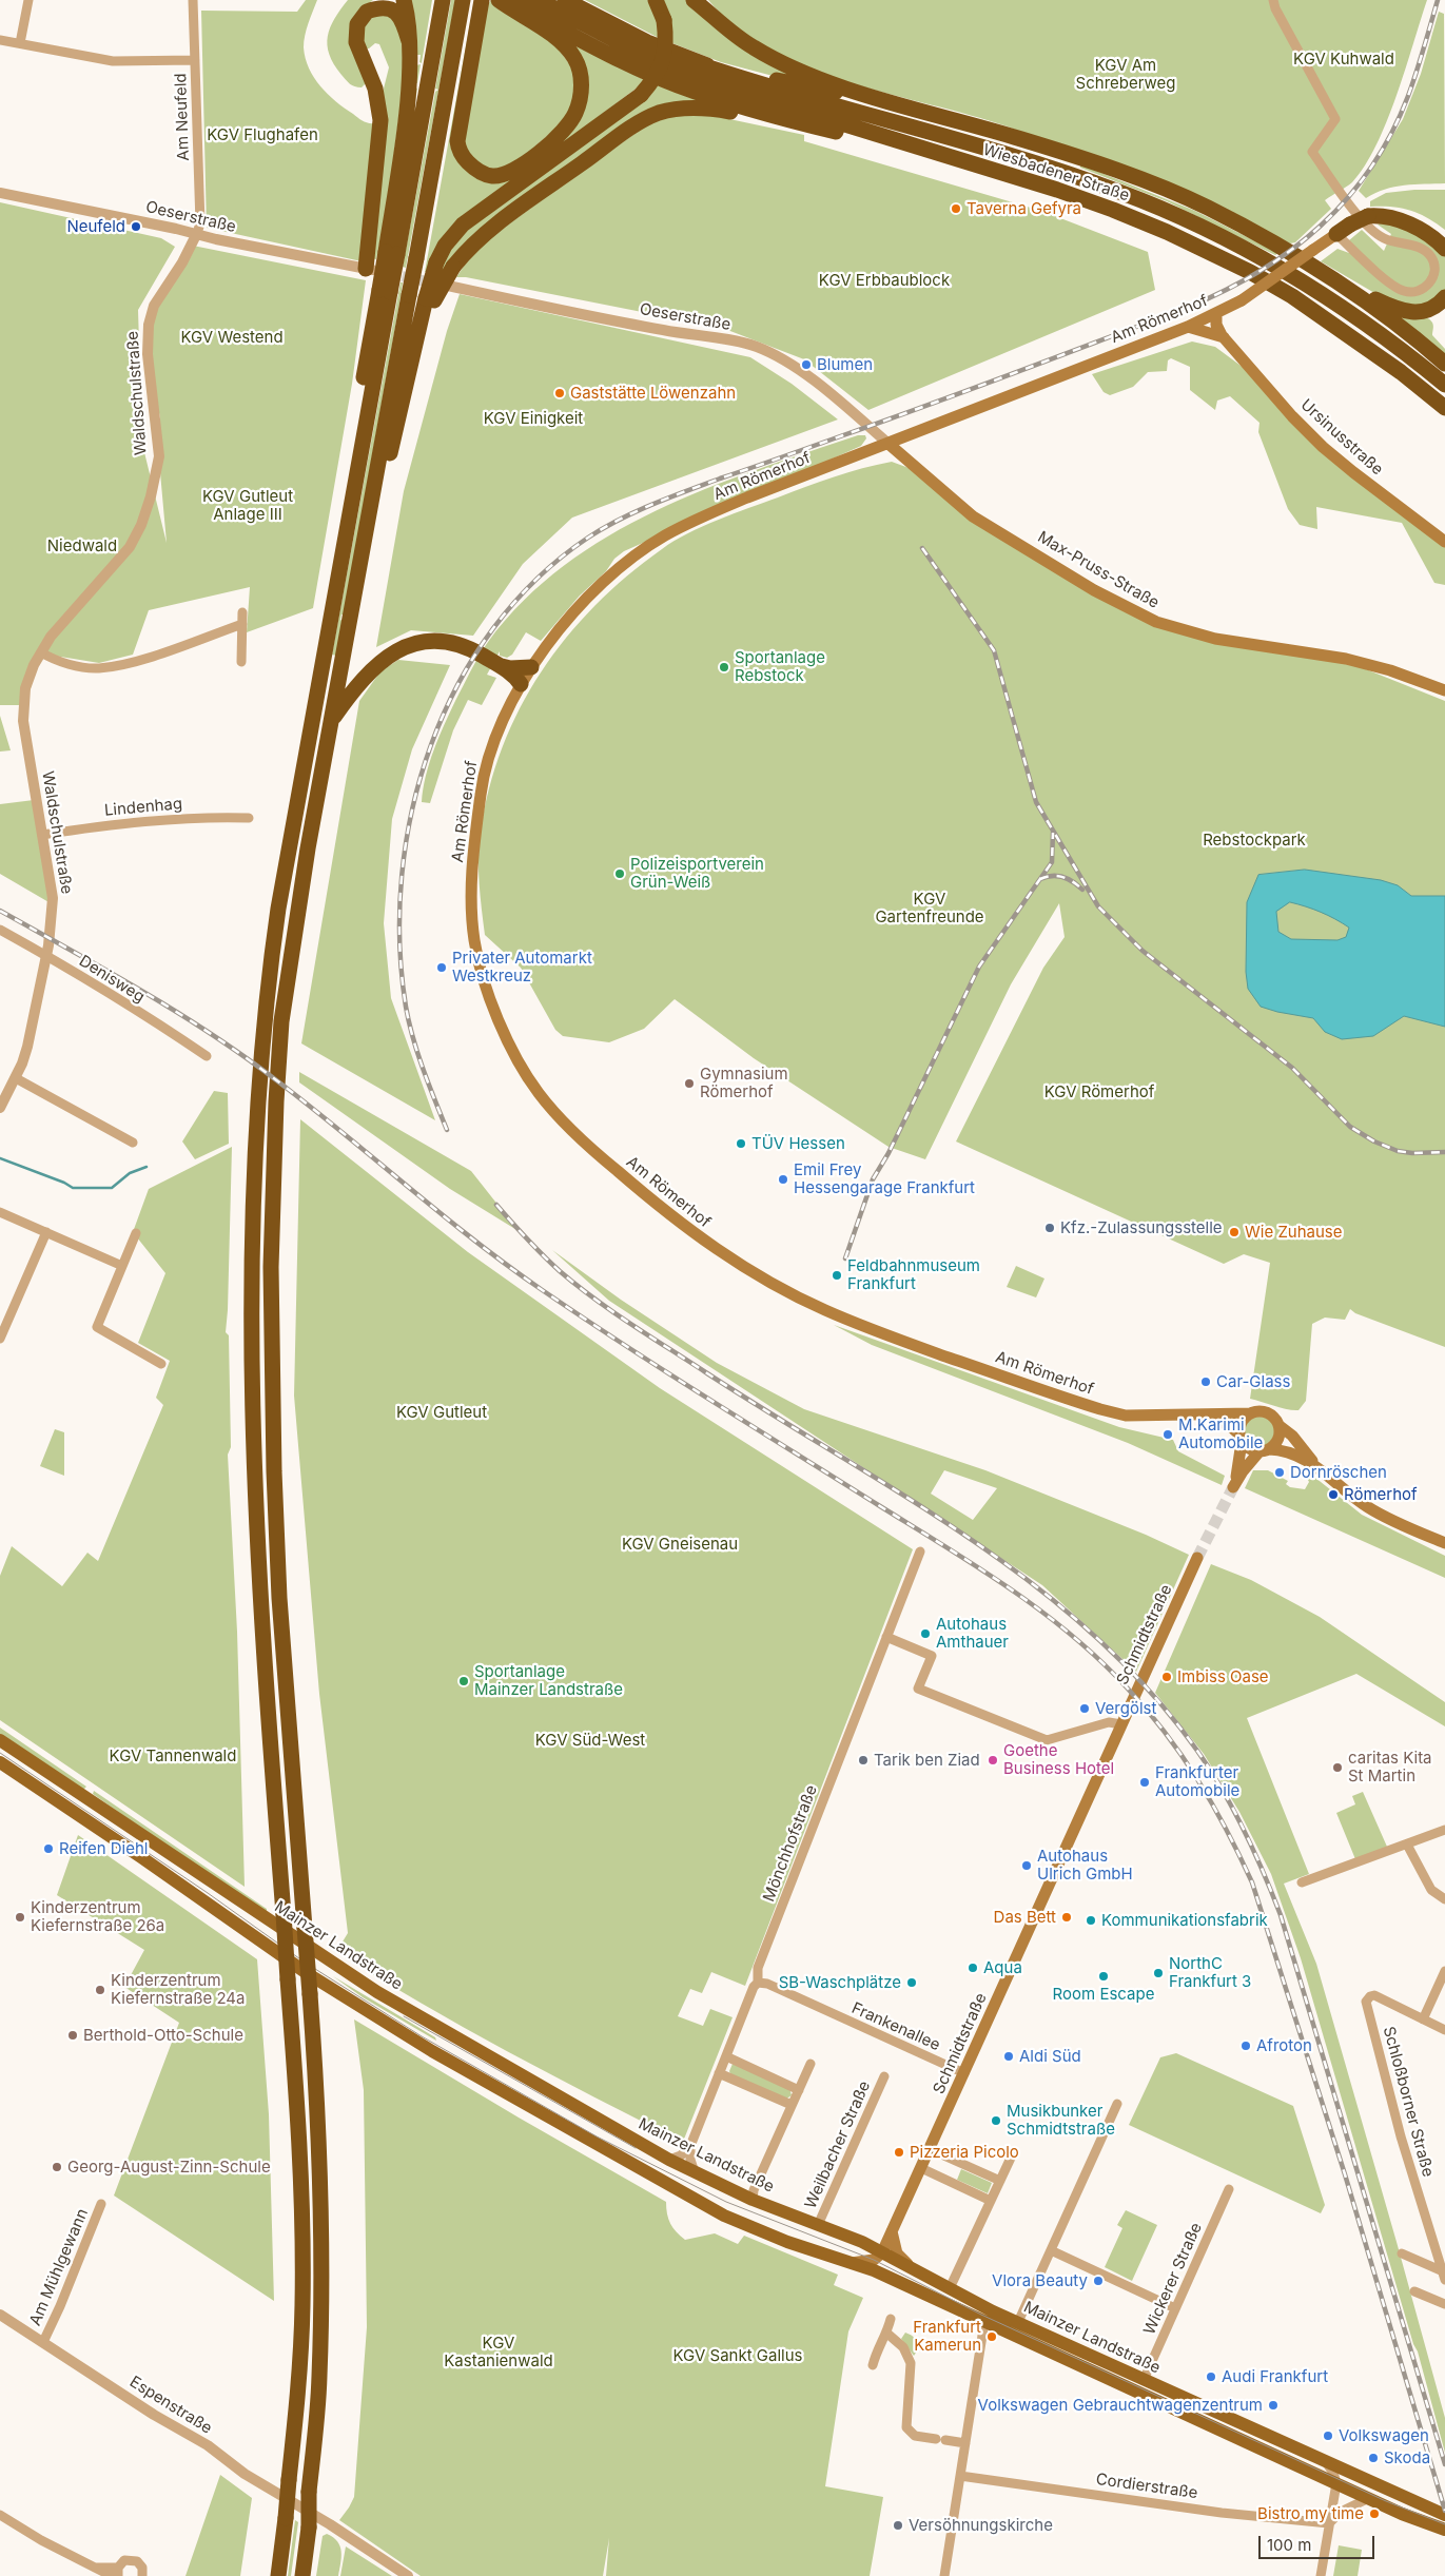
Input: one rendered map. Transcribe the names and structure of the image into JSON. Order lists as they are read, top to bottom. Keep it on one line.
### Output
{"streets":{"highway":["Wiesbadener Straße"],"main road":["Am Römerhof","Ursinusstraße","Max-Pruss-Straße","Schmidtstraße","Mainzer Landstraße"],"street":["Am Neufeld","Oeserstraße","Waldschulstraße","Lindenhag","Denisweg","Mönchhofstraße","Frankenallee","Schloßborner Straße","Weilbacher Straße","Am Mühlgewann","Wickerer Straße","Espenstraße","Cordierstraße"]},"crossings":[["Am Neufeld","Oeserstraße"],["Am Neufeld","Waldschulstraße"],["Oeserstraße","Am Römerhof"],["Oeserstraße","Waldschulstraße"],["Oeserstraße","Max-Pruss-Straße"],["Am Römerhof","Ursinusstraße"],["Am Römerhof","Max-Pruss-Straße"],["Waldschulstraße","Lindenhag"],["Waldschulstraße","Denisweg"],["Schmidtstraße","Mainzer Landstraße"],["Schmidtstraße","Frankenallee"],["Mönchhofstraße","Mainzer Landstraße"],["Mönchhofstraße","Frankenallee"],["Mainzer Landstraße","Weilbacher Straße"],["Mainzer Landstraße","Wickerer Straße"],["Am Mühlgewann","Espenstraße"]],"parks":["KGV Kuhwald","KGV Am Schreberweg","KGV Flughafen","KGV Erbbaublock","KGV Westend","KGV Einigkeit","KGV Gutleut Anlage III","Niedwald","Rebstockpark","KGV Gartenfreunde","KGV Römerhof","KGV Gutleut","KGV Gneisenau","KGV Süd-West","KGV Tannenwald","KGV Kastanienwald","KGV Sankt Gallus"],"places":["Taverna Gefyra","Neufeld","Blumen","Gaststätte Löwenzahn","Sportanlage Rebstock","Polizeisportverein Grün-Weiß","Privater Automarkt Westkreuz","Gymnasium Römerhof","TÜV Hessen","Emil Frey Hessengarage Frankfurt","Kfz.-Zulassungsstelle","Wie Zuhause","Feldbahnmuseum Frankfurt","Car-Glass","M.Karimi Automobile","Dornröschen","Römerhof","Autohaus Amthauer","Imbiss Oase","Sportanlage Mainzer Landstraße","Vergölst","Tarik ben Ziad","Goethe Business Hotel","caritas Kita St Martin","Frankfurter Automobile","Reifen Diehl","Autohaus Ulrich GmbH","Kinderzentrum Kiefernstraße 26a","Das Bett","Kommunikationsfabrik","Aqua","NorthC Frankfurt 3","Room Escape","SB-Waschplätze","Kinderzentrum Kiefernstraße 24a","Berthold-Otto-Schule","Afroton","Aldi Süd","Musikbunker Schmidtstraße","Pizzeria Picolo","Georg-August-Zinn-Schule","Vlora Beauty","Frankfurt Kamerun","Audi Frankfurt","Volkswagen Gebrauchtwagenzentrum","Volkswagen","Skoda","Bistro my time","Versöhnungskirche"],"scale_bar":"100 m"}
